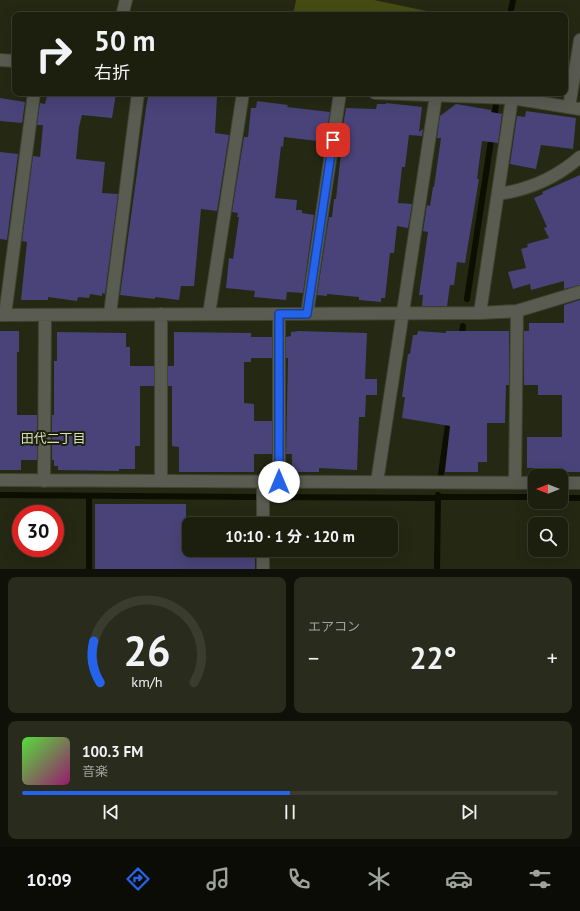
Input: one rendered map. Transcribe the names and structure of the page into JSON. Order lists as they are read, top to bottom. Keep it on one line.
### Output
{"districts":["田代二丁目"],"north":"left","page":{"turn":["50 m","右折"],"limit":"30","trip":"10:10 · 1 分 · 120 m","tile":"エアコン","heat":["−","22°","+"],"song":["100.3 FM","音楽"],"tabs":"10:09","gauge":["26","km/h"]}}
